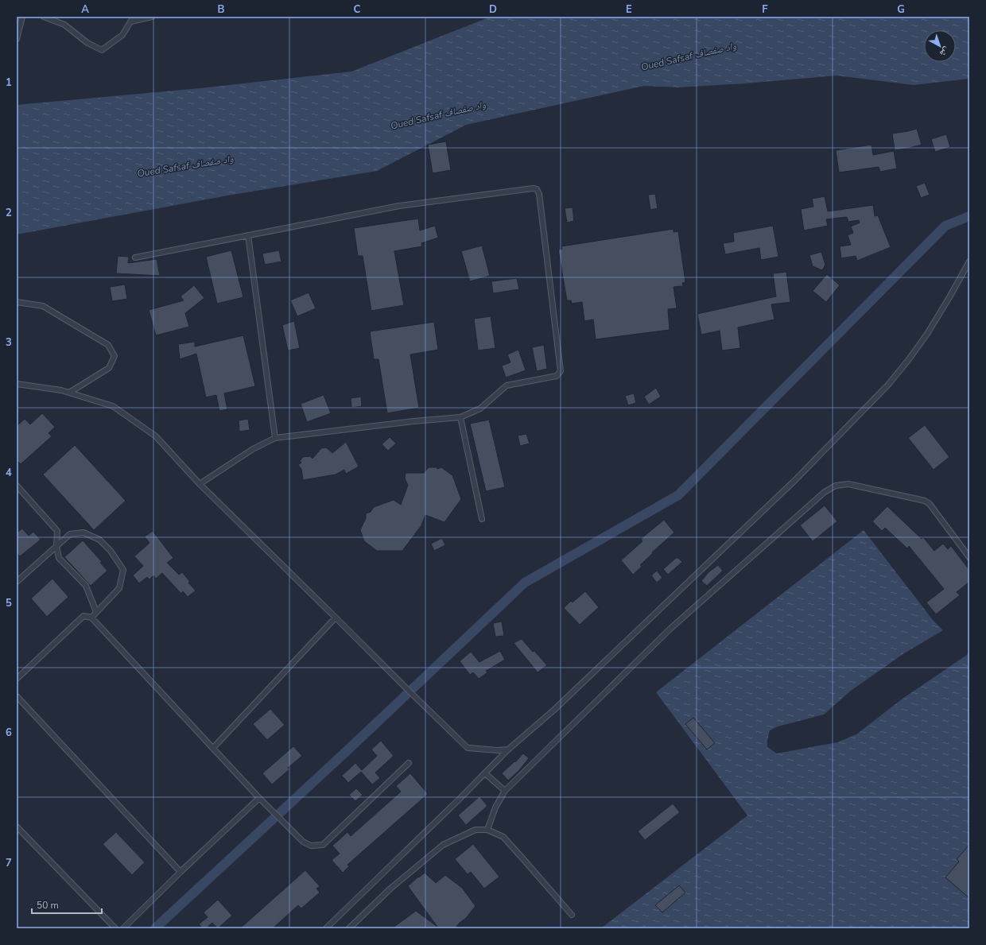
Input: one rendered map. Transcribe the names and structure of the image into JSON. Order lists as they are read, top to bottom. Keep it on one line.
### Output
{"water":["Oued Safsaf واد صفصاف"],"scale_bar":"50 m","north":"bottom right","grid":{"columns":["A","B","C","D","E","F","G"],"rows":["1","2","3","4","5","6","7"]}}
